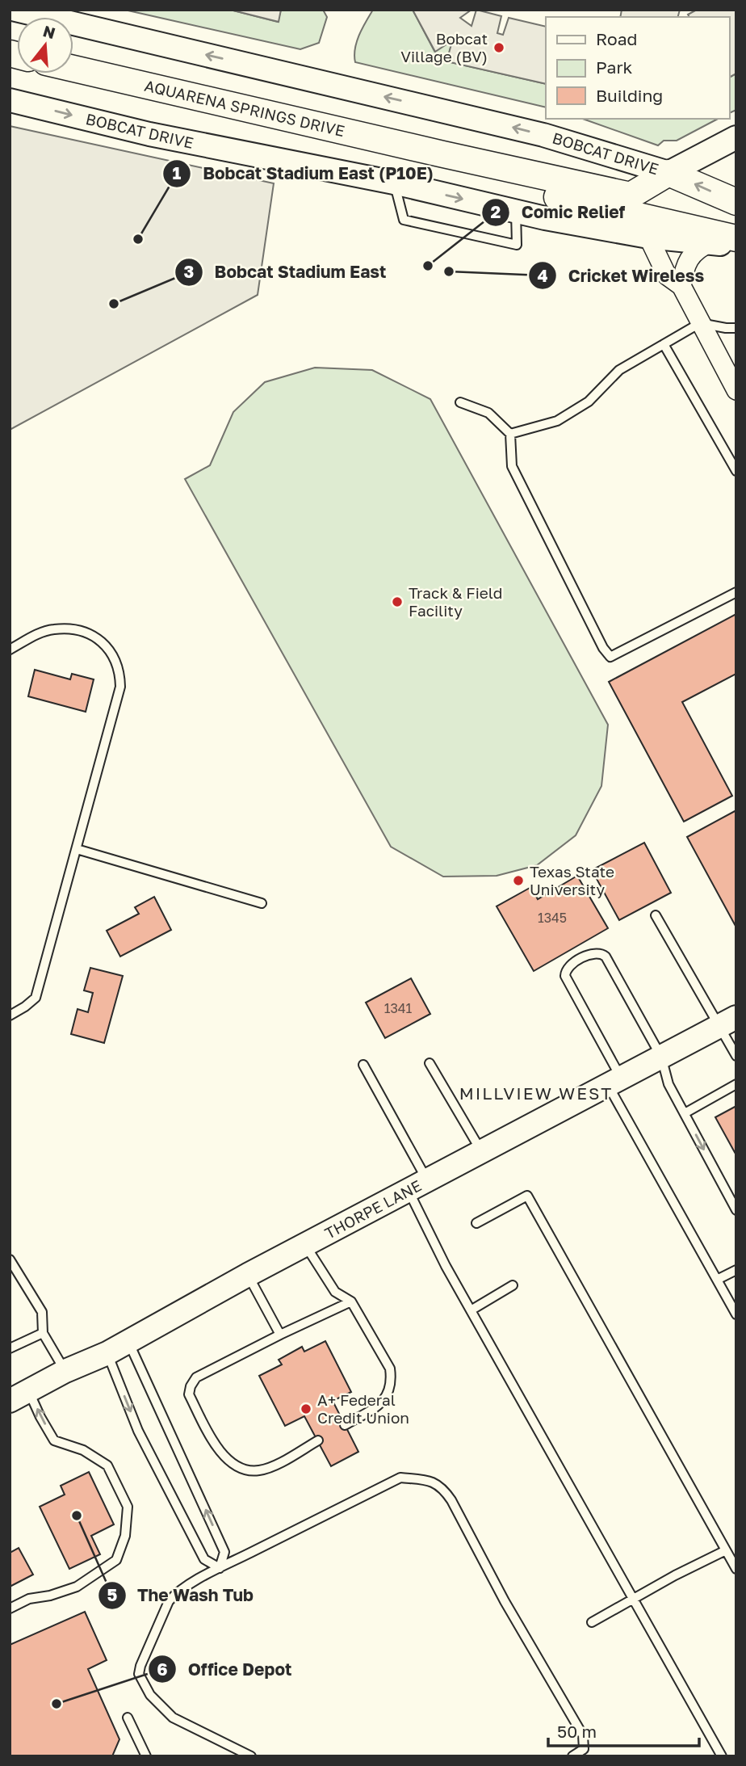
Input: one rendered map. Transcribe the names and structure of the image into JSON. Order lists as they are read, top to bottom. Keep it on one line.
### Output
{"streets":{"main road":["AQUARENA SPRINGS DRIVE"],"street":["BOBCAT DRIVE","THORPE LANE"]},"crossings":[["AQUARENA SPRINGS DRIVE","BOBCAT DRIVE"]],"districts":["MILLVIEW WEST"],"places":["Bobcat Village (BV)","Bobcat Stadium East (P10E)","Comic Relief","Cricket Wireless","Bobcat Stadium East","Track & Field Facility","Texas State University","A+ Federal Credit Union","The Wash Tub","Office Depot"],"house_numbers":["1345","1341"],"legend":["Road","Park","Building"],"scale_bar":"50 m","north":"top"}
